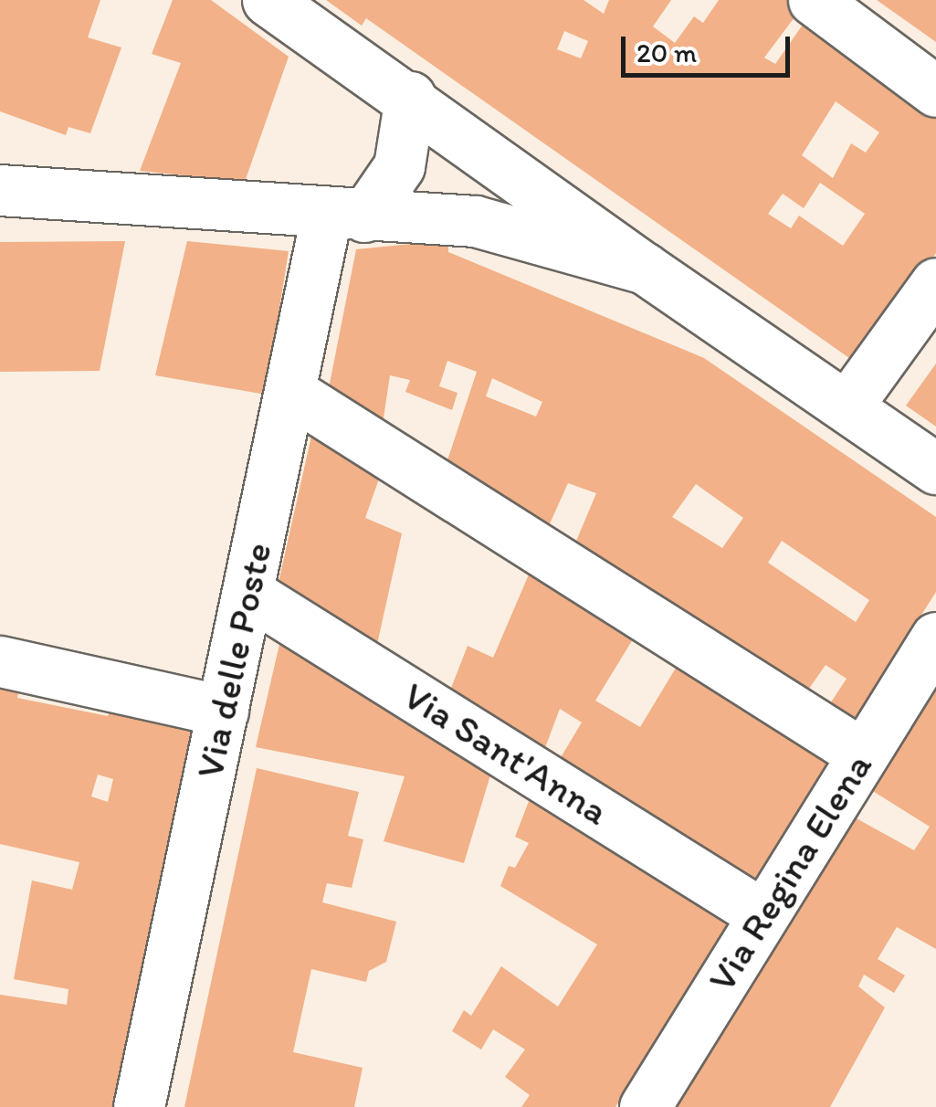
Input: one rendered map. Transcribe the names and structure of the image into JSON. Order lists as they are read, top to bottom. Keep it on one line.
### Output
{"streets":{"street":["Via delle Poste","Via Sant'Anna","Via Regina Elena"]},"crossings":[["Via delle Poste","Via Sant'Anna"],["Via Sant'Anna","Via Regina Elena"]],"scale_bar":"20 m"}
